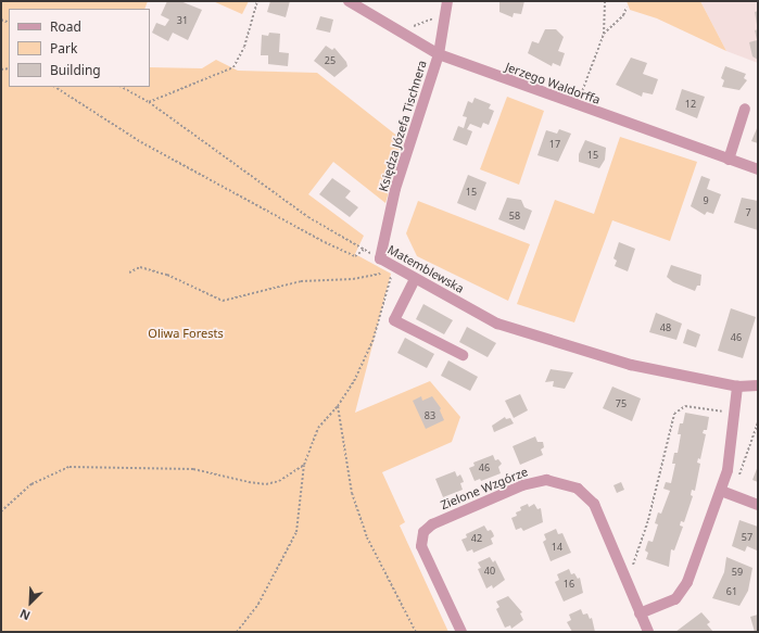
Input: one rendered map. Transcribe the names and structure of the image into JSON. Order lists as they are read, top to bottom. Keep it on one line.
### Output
{"streets":{"street":["Jerzego Waldorffa","Księdza Józefa Tischnera","Matemblewska","Zielone Wzgórze"]},"crossings":[["Jerzego Waldorffa","Księdza Józefa Tischnera"],["Księdza Józefa Tischnera","Matemblewska"]],"parks":["Oliwa Forests"],"house_numbers":["31","25","12","17","15","15","9","7","58","48","46","75","83","46","57","42","14","40","59","16","61"],"legend":["Road","Park","Building"],"north":"bottom left"}
